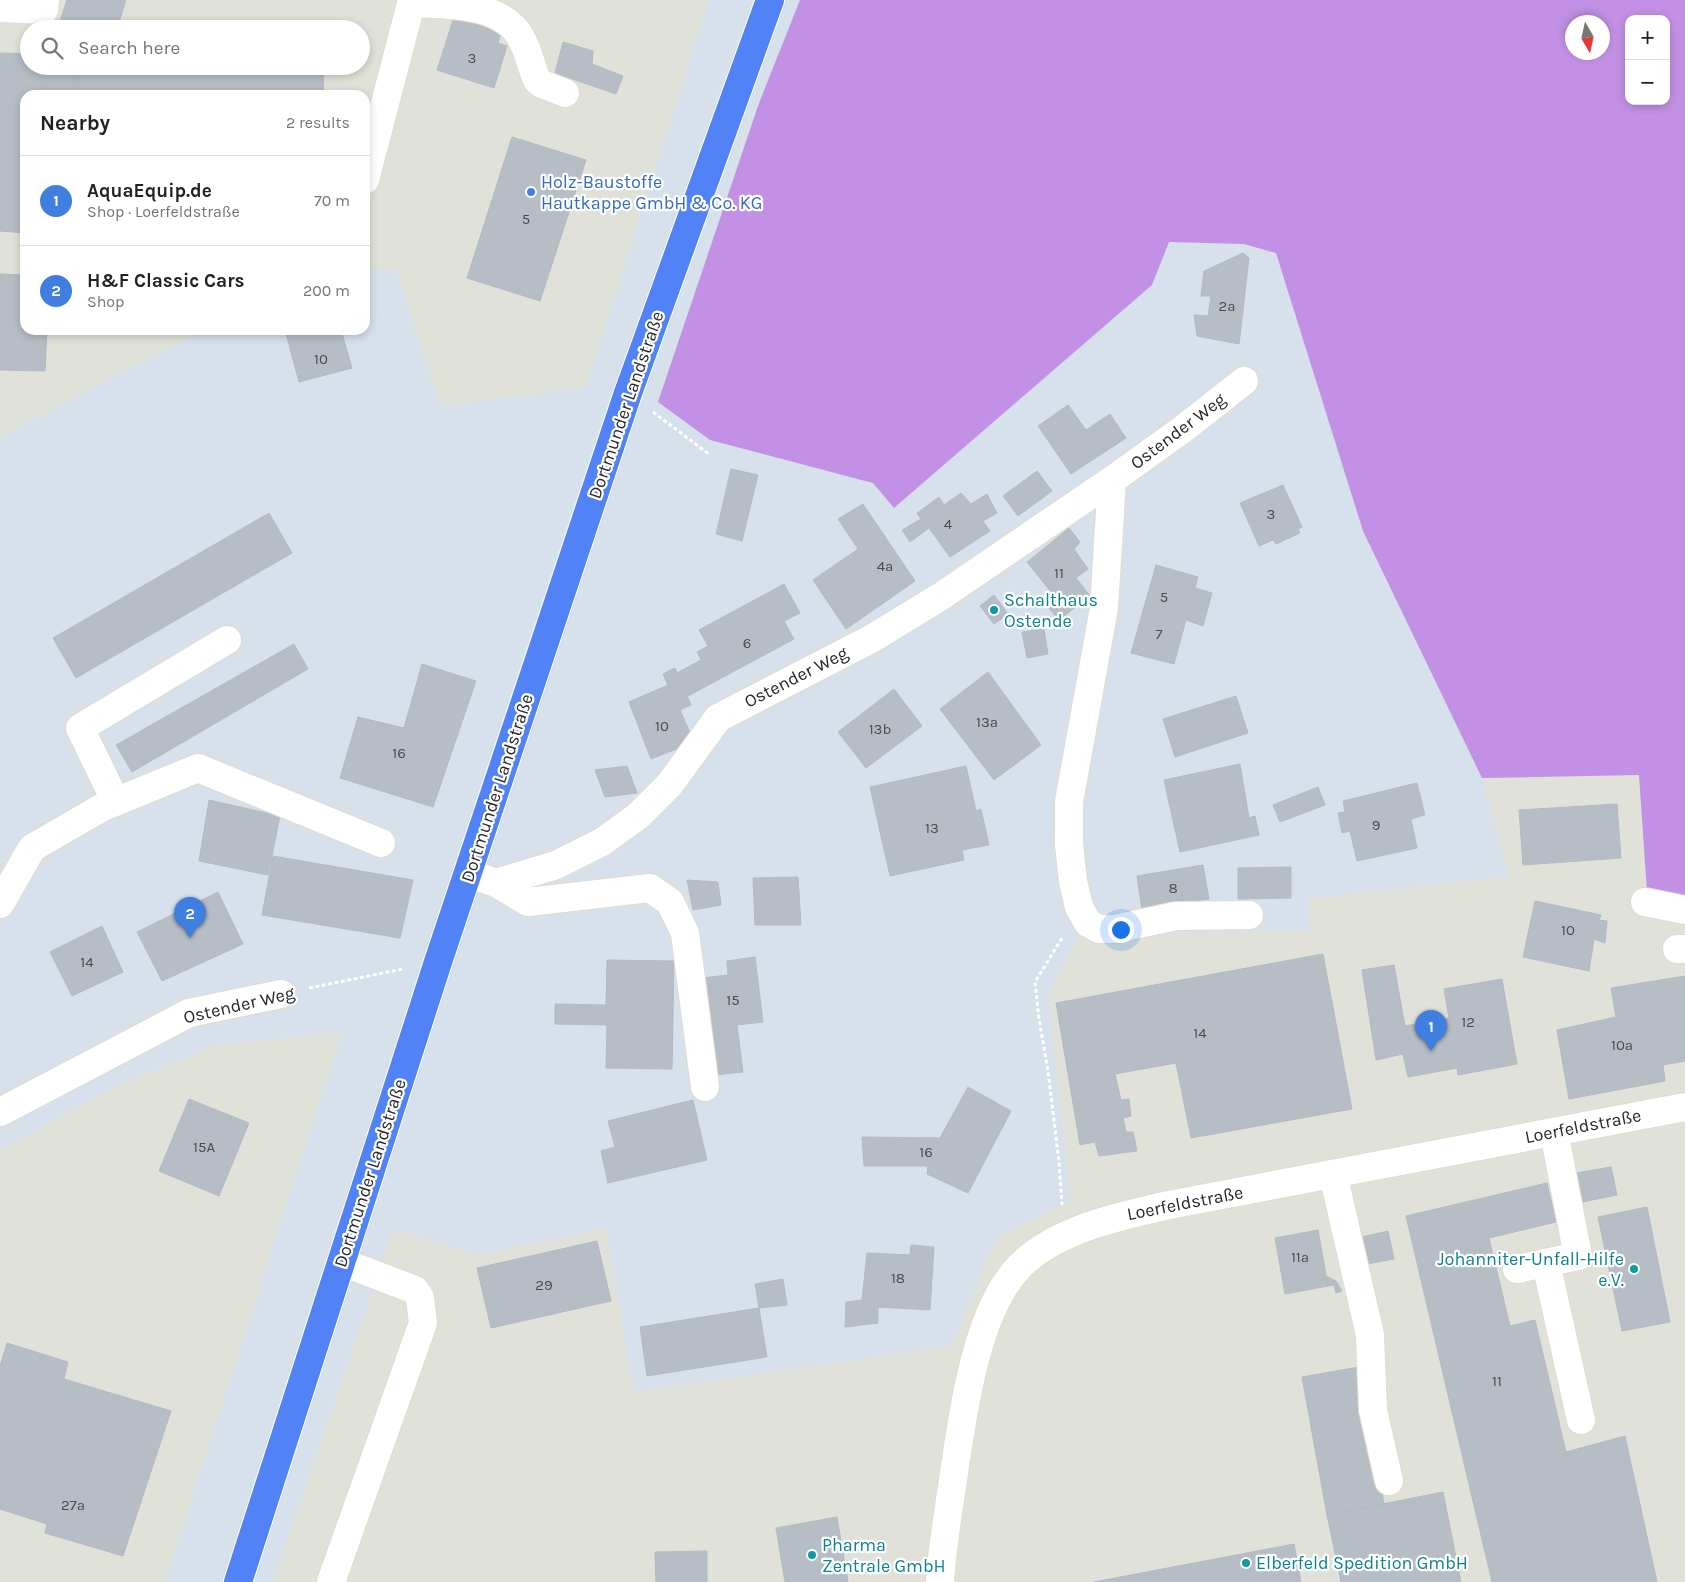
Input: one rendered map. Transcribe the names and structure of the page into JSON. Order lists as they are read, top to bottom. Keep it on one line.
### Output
{"streets":{"main road":["Dortmunder Landstraße"],"street":["Ostender Weg","Loerfeldstraße"]},"crossings":[["Dortmunder Landstraße","Ostender Weg"]],"places":["Holz-Baustoffe Hautkappe GmbH & Co. KG","Schalthaus Ostende","Johanniter-Unfall-Hilfe e.V.","Pharma Zentrale GmbH","Elberfeld Spedition GmbH"],"house_numbers":["3","5","2a","10","3","4","4a","11","5","7","6","13a","10","13b","16","9","13","8","10","14","15","12","14","10a","15A","16","11a","18","29","11","27a"],"north":"bottom","page":{"map_buttons":["+","−"],"search":"Search here","heading":["Nearby","2 results"],"list":[{"mark":"1","name":"AquaEquip.de","note":"Shop · Loerfeldstraße","value":"70 m"},{"mark":"2","name":"H&F Classic Cars","note":"Shop","value":"200 m"}],"pins":["2","1"]}}
